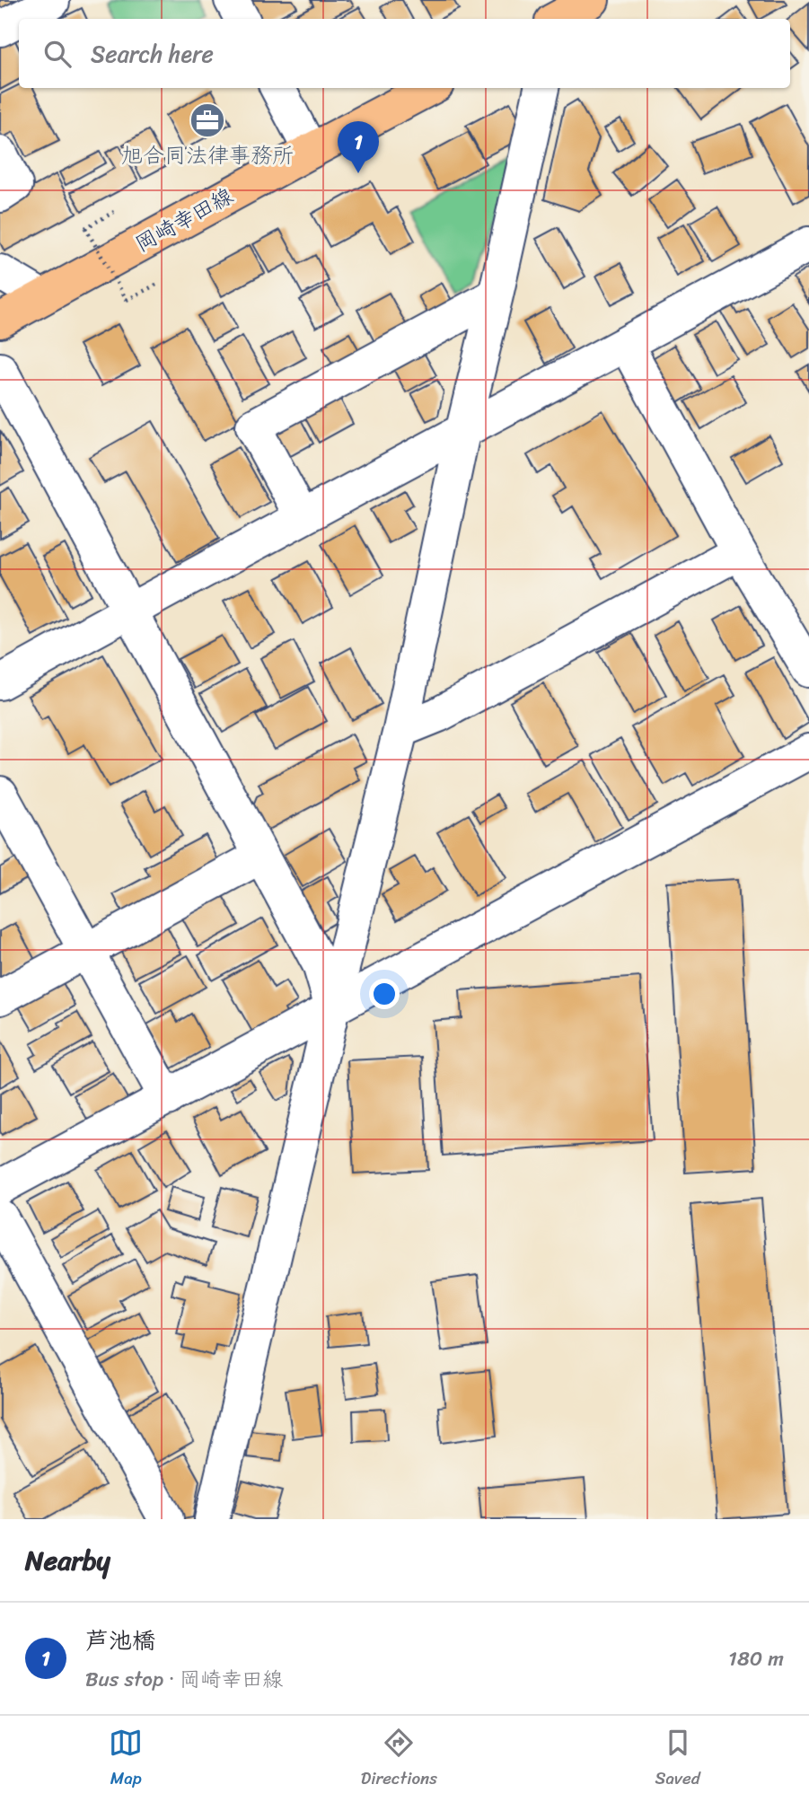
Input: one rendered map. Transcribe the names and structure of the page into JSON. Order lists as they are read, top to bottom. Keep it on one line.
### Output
{"streets":{"main road":["岡崎幸田線"]},"places":{"office":["旭合同法律事務所"]},"page":{"search":"Search here","pins":"1","heading":"Nearby","list":[{"mark":"1","name":"芦池橋","note":"Bus stop · 岡崎幸田線","value":"180 m"}],"nav":["Map","Directions","Saved"]}}
